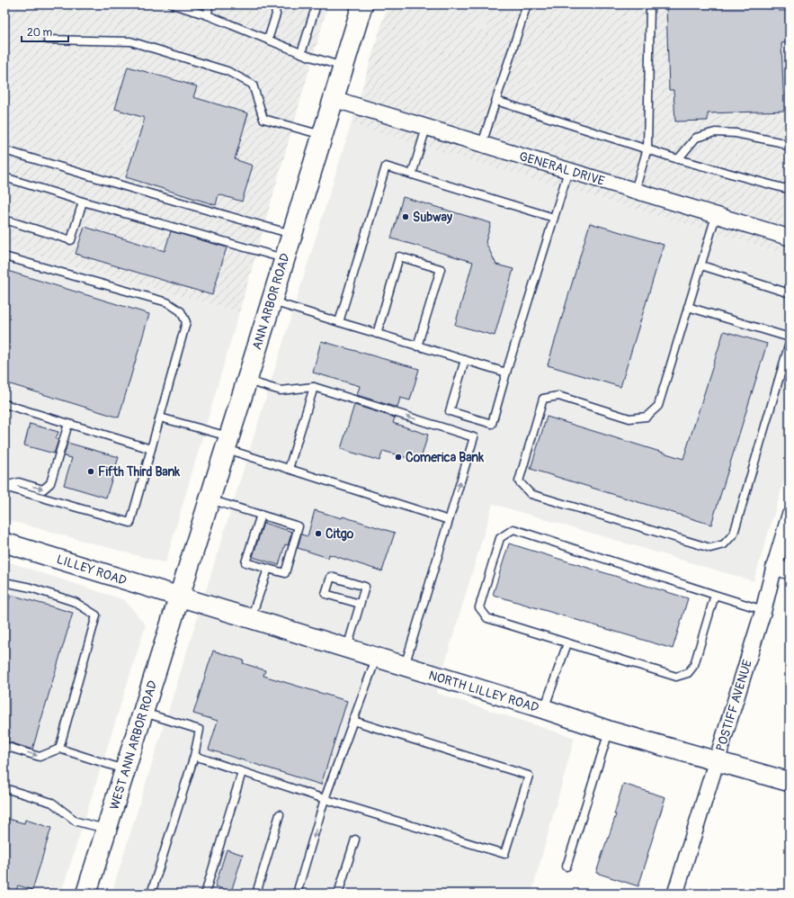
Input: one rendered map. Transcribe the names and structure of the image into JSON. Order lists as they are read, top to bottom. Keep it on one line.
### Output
{"streets":{"main road":["ANN ARBOR ROAD","WEST ANN ARBOR ROAD"],"street":["GENERAL DRIVE","LILLEY ROAD","NORTH LILLEY ROAD","POSTIFF AVENUE"]},"crossings":[["GENERAL DRIVE","ANN ARBOR ROAD"],["ANN ARBOR ROAD","LILLEY ROAD"],["ANN ARBOR ROAD","NORTH LILLEY ROAD"],["ANN ARBOR ROAD","WEST ANN ARBOR ROAD"],["LILLEY ROAD","NORTH LILLEY ROAD"],["LILLEY ROAD","WEST ANN ARBOR ROAD"],["NORTH LILLEY ROAD","POSTIFF AVENUE"],["NORTH LILLEY ROAD","WEST ANN ARBOR ROAD"]],"places":["Subway","Comerica Bank","Fifth Third Bank","Citgo"],"scale_bar":"20 m"}
